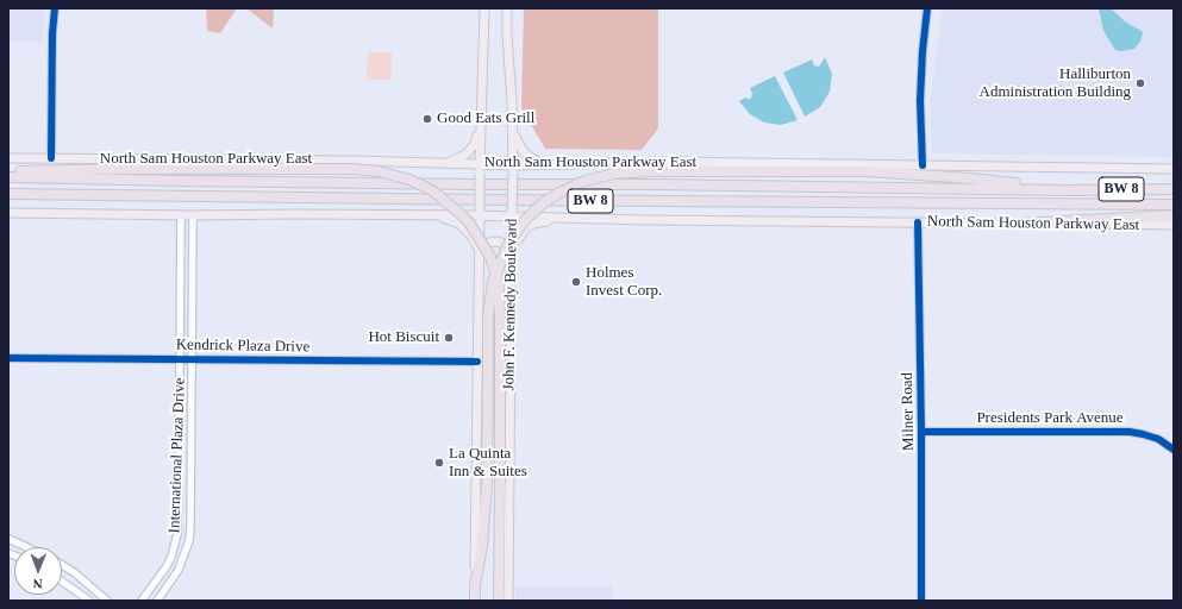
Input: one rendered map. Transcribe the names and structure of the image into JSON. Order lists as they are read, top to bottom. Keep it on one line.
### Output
{"streets":{"highway":["North Sam Houston Parkway East","BW 8","John F. Kennedy Boulevard"],"street":["Kendrick Plaza Drive","Milner Road","Presidents Park Avenue","International Plaza Drive"]},"crossings":[["North Sam Houston Parkway East","John F. Kennedy Boulevard"],["North Sam Houston Parkway East","Milner Road"],["North Sam Houston Parkway East","International Plaza Drive"],["John F. Kennedy Boulevard","Kendrick Plaza Drive"],["Kendrick Plaza Drive","International Plaza Drive"],["Milner Road","Presidents Park Avenue"]],"places":["Halliburton Administration Building","Good Eats Grill","Holmes Invest Corp.","Hot Biscuit","La Quinta Inn & Suites"],"north":"bottom"}
